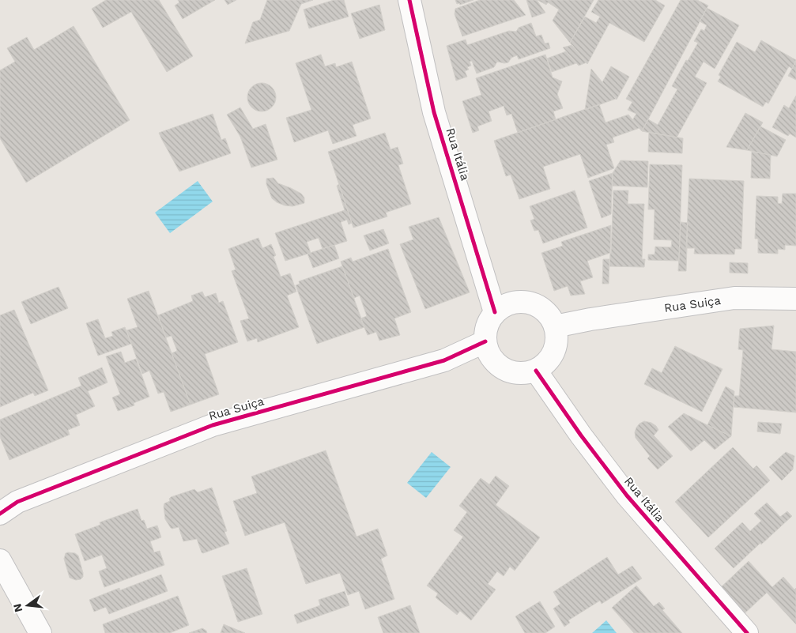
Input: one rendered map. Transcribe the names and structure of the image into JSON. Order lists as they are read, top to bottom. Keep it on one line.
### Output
{"streets":{"street":["Rua Itália","Rua Suiça"]},"crossings":[["Rua Itália","Rua Suiça"]],"north":"left"}
